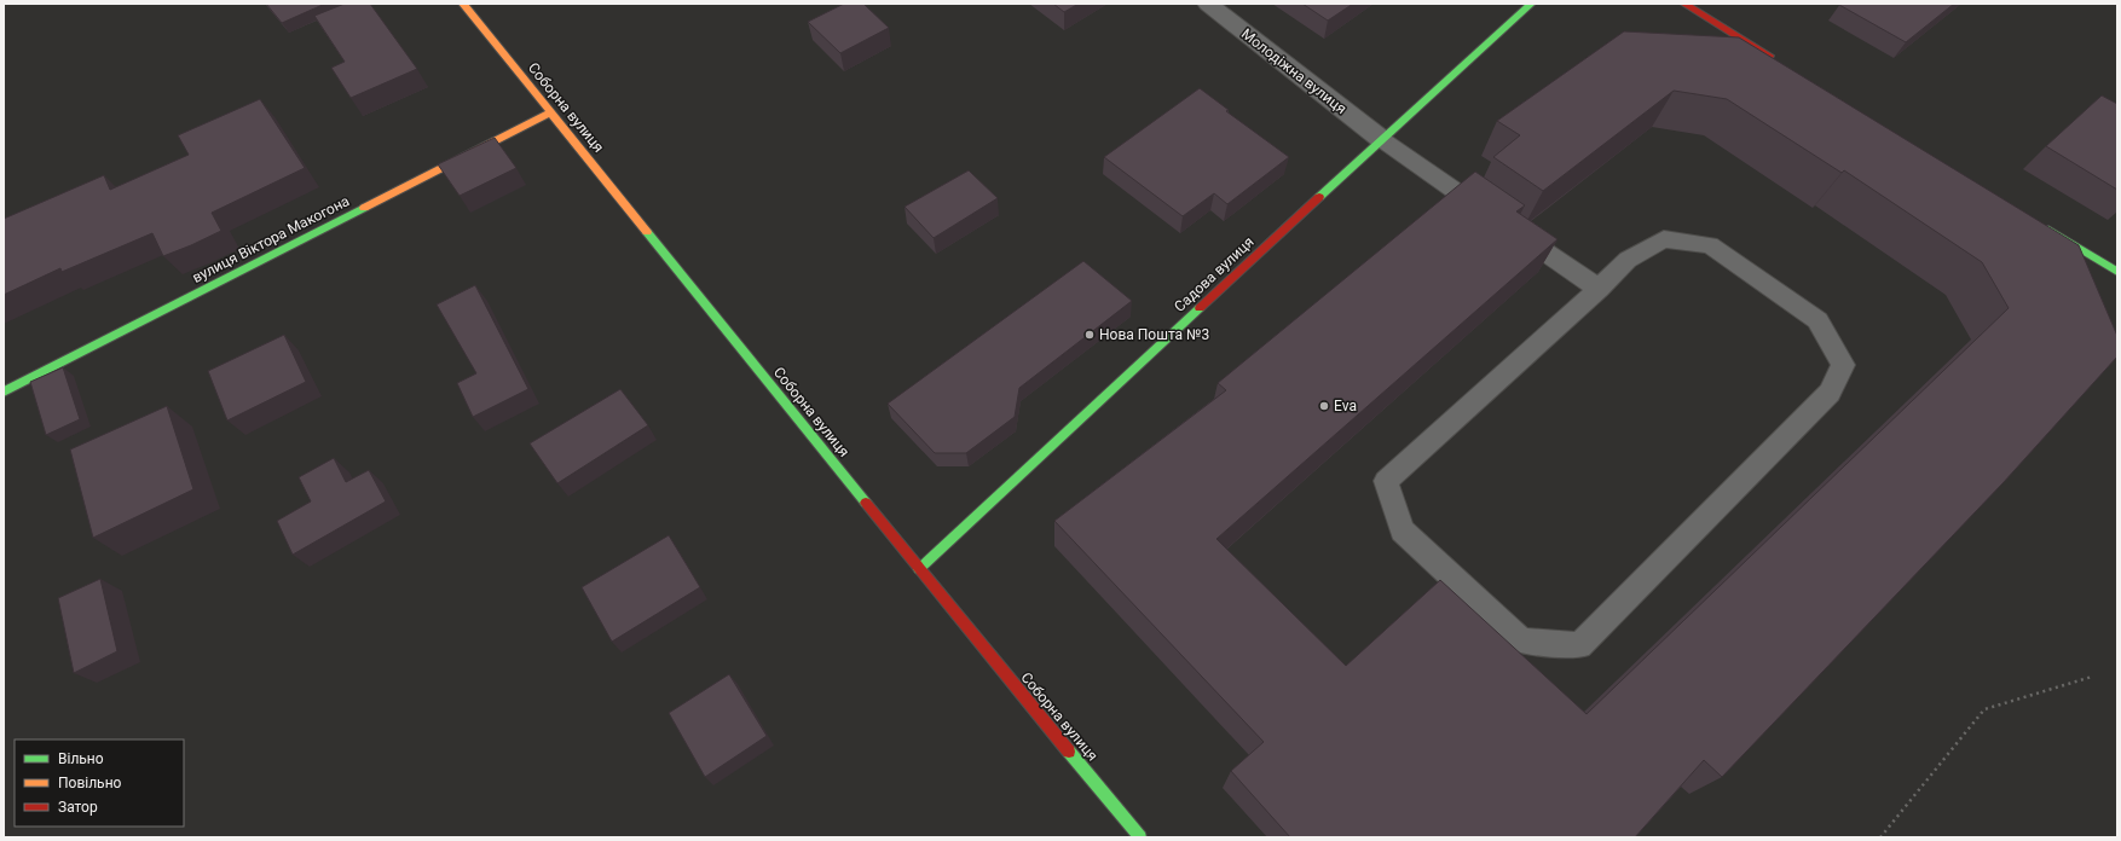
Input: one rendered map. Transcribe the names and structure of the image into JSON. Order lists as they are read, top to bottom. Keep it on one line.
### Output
{"streets":{"street":["Молодіжна вулиця","Соборна вулиця","вулиця Віктора Макогона","Садова вулиця"]},"crossings":[["Молодіжна вулиця","Садова вулиця"],["Соборна вулиця","вулиця Віктора Макогона"],["Соборна вулиця","Садова вулиця"]],"places":["Нова Пошта №3","Eva"],"legend":["Вільно","Повільно","Затор"]}
